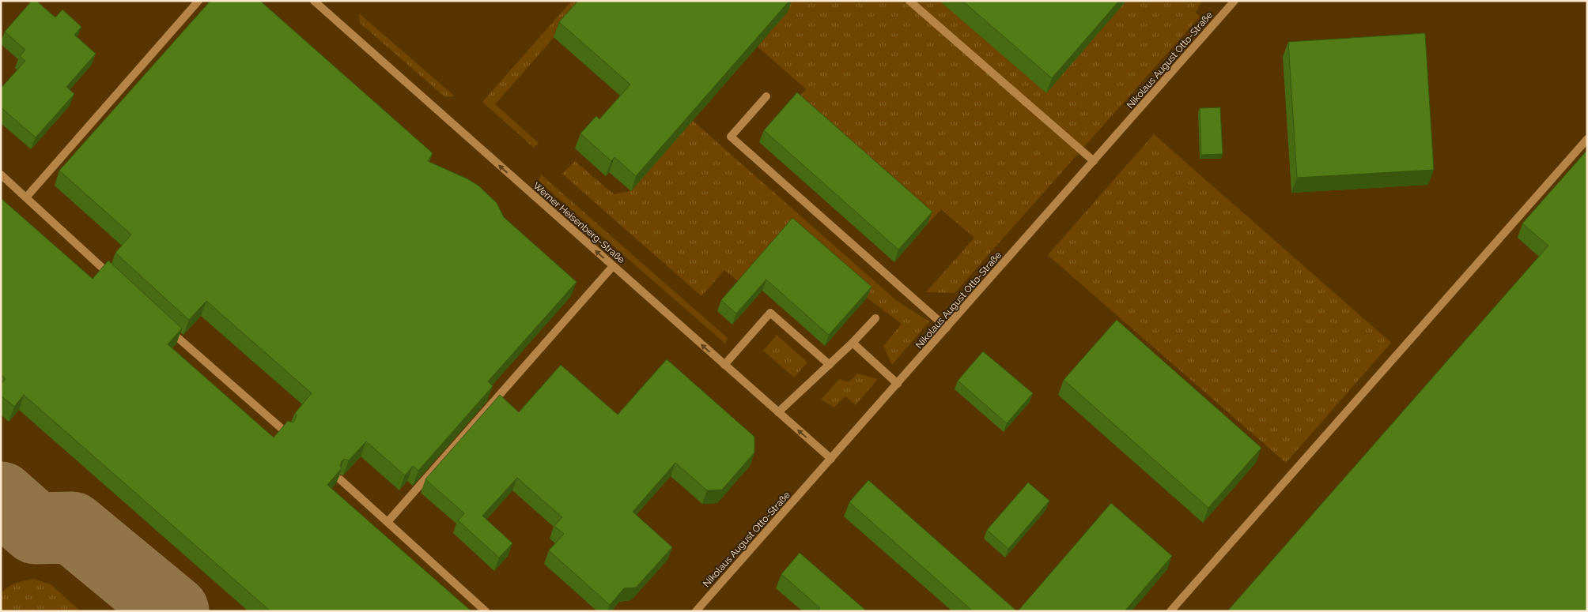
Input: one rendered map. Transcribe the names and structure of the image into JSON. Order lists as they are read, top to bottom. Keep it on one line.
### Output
{"streets":{"street":["Nikolaus August Otto-Straße","Werner Heisenberg-Straße"]},"crossings":[["Nikolaus August Otto-Straße","Werner Heisenberg-Straße"]],"one_way":["Werner Heisenberg-Straße"]}
